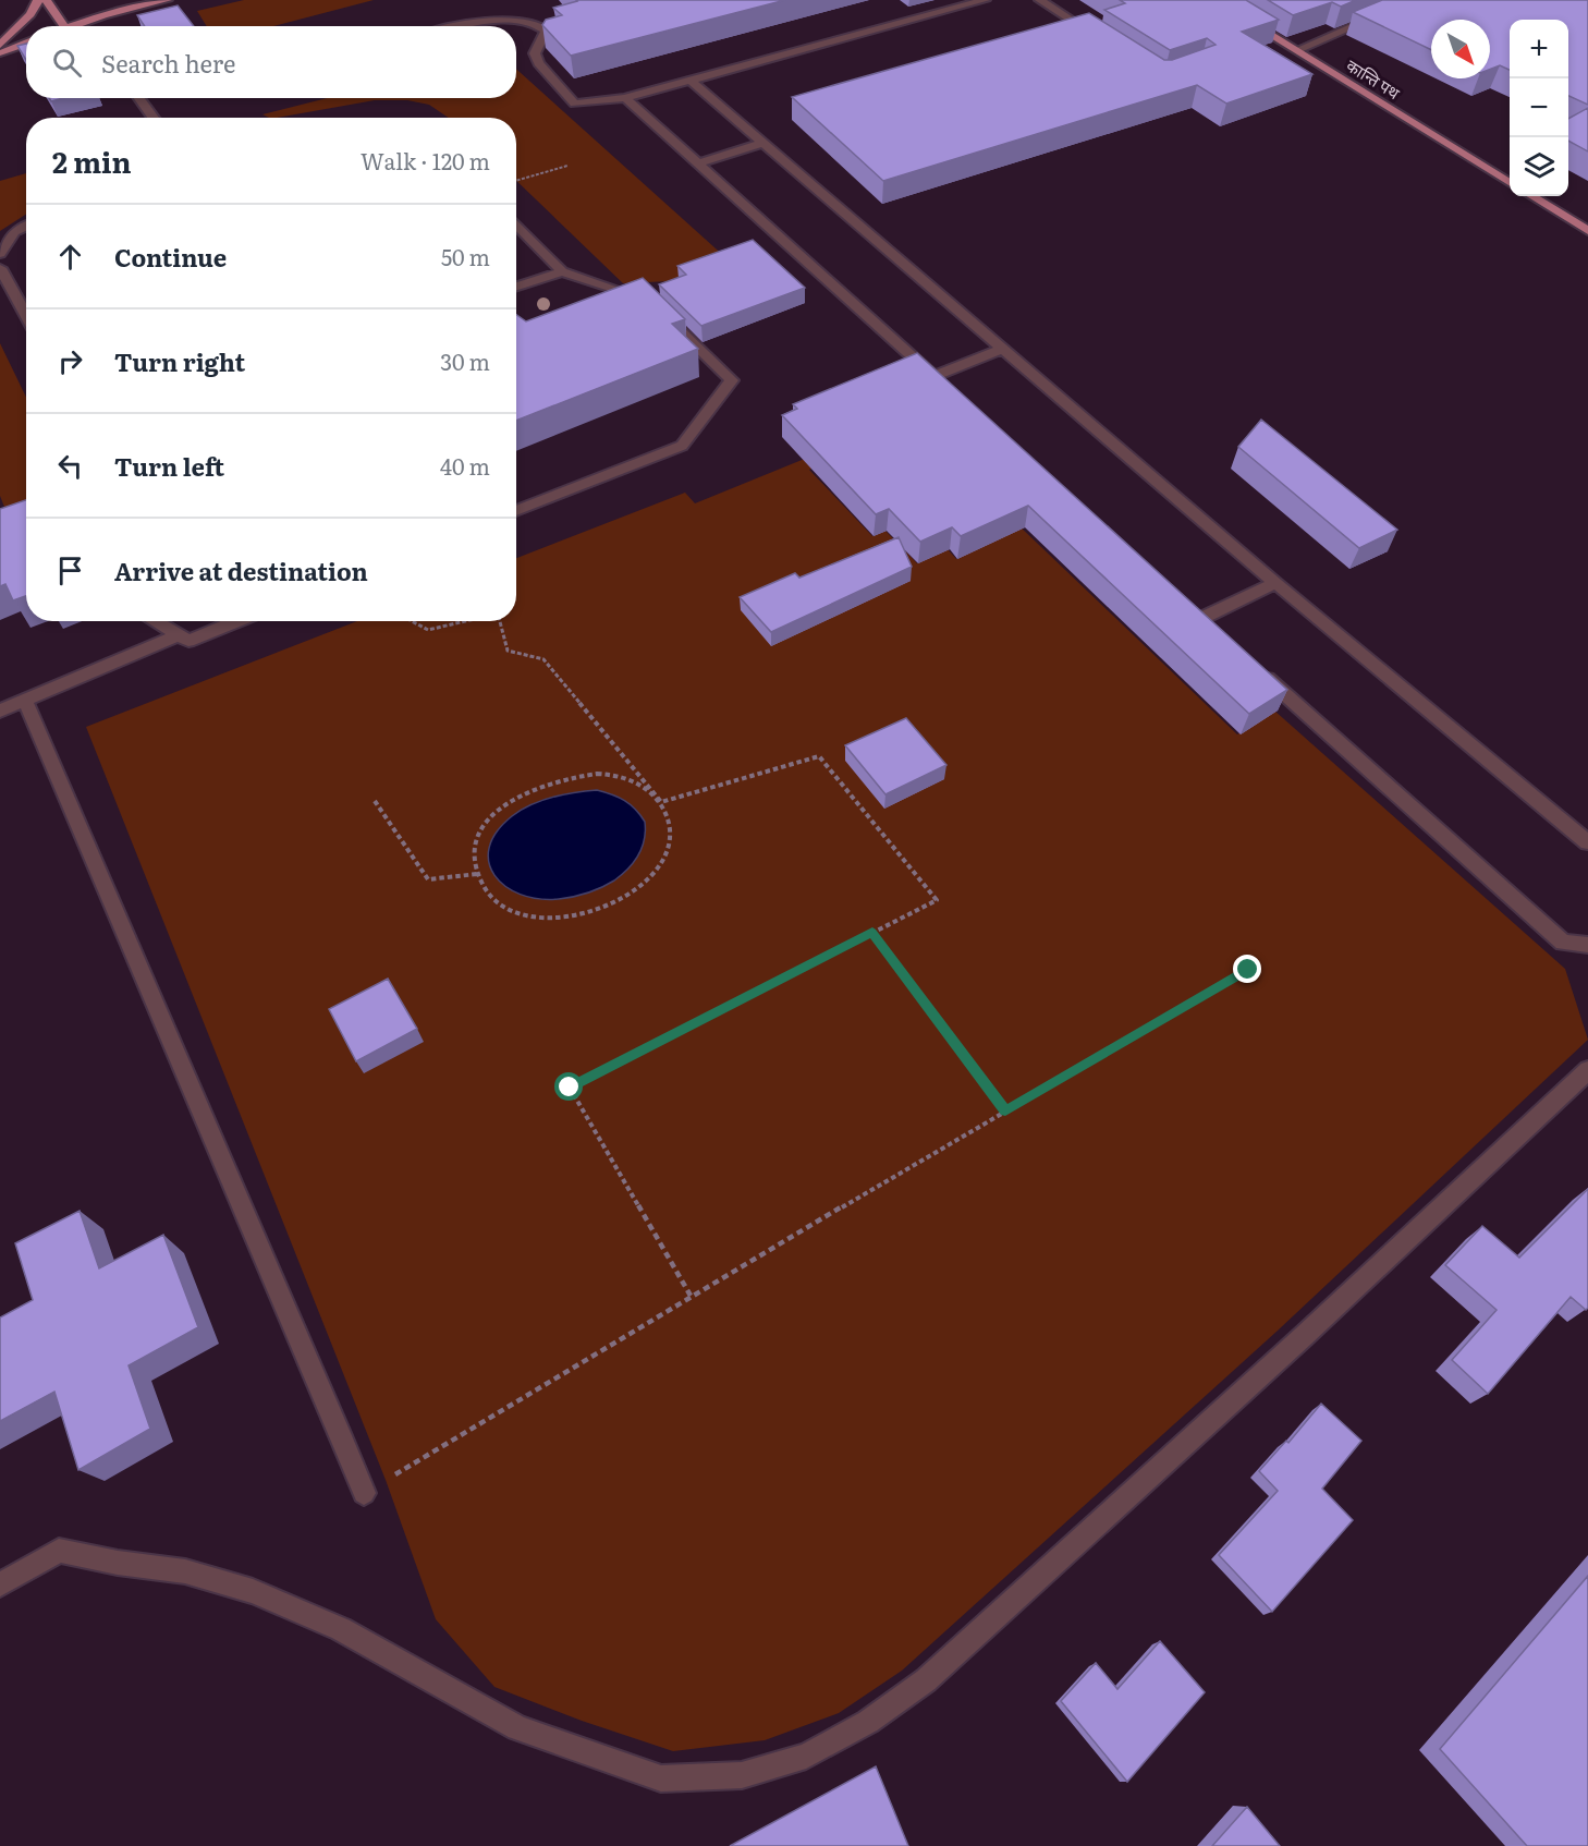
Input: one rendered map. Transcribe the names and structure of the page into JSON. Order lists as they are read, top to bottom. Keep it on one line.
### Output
{"streets":{"main road":["कान्ति पथ"]},"north":"bottom right","page":{"map_buttons":["+","−"],"search":"Search here","heading":["2 min","Walk · 120 m"],"list":[["Continue","50 m"],["Turn right","30 m"],["Turn left","40 m"],"Arrive at destination"]}}
